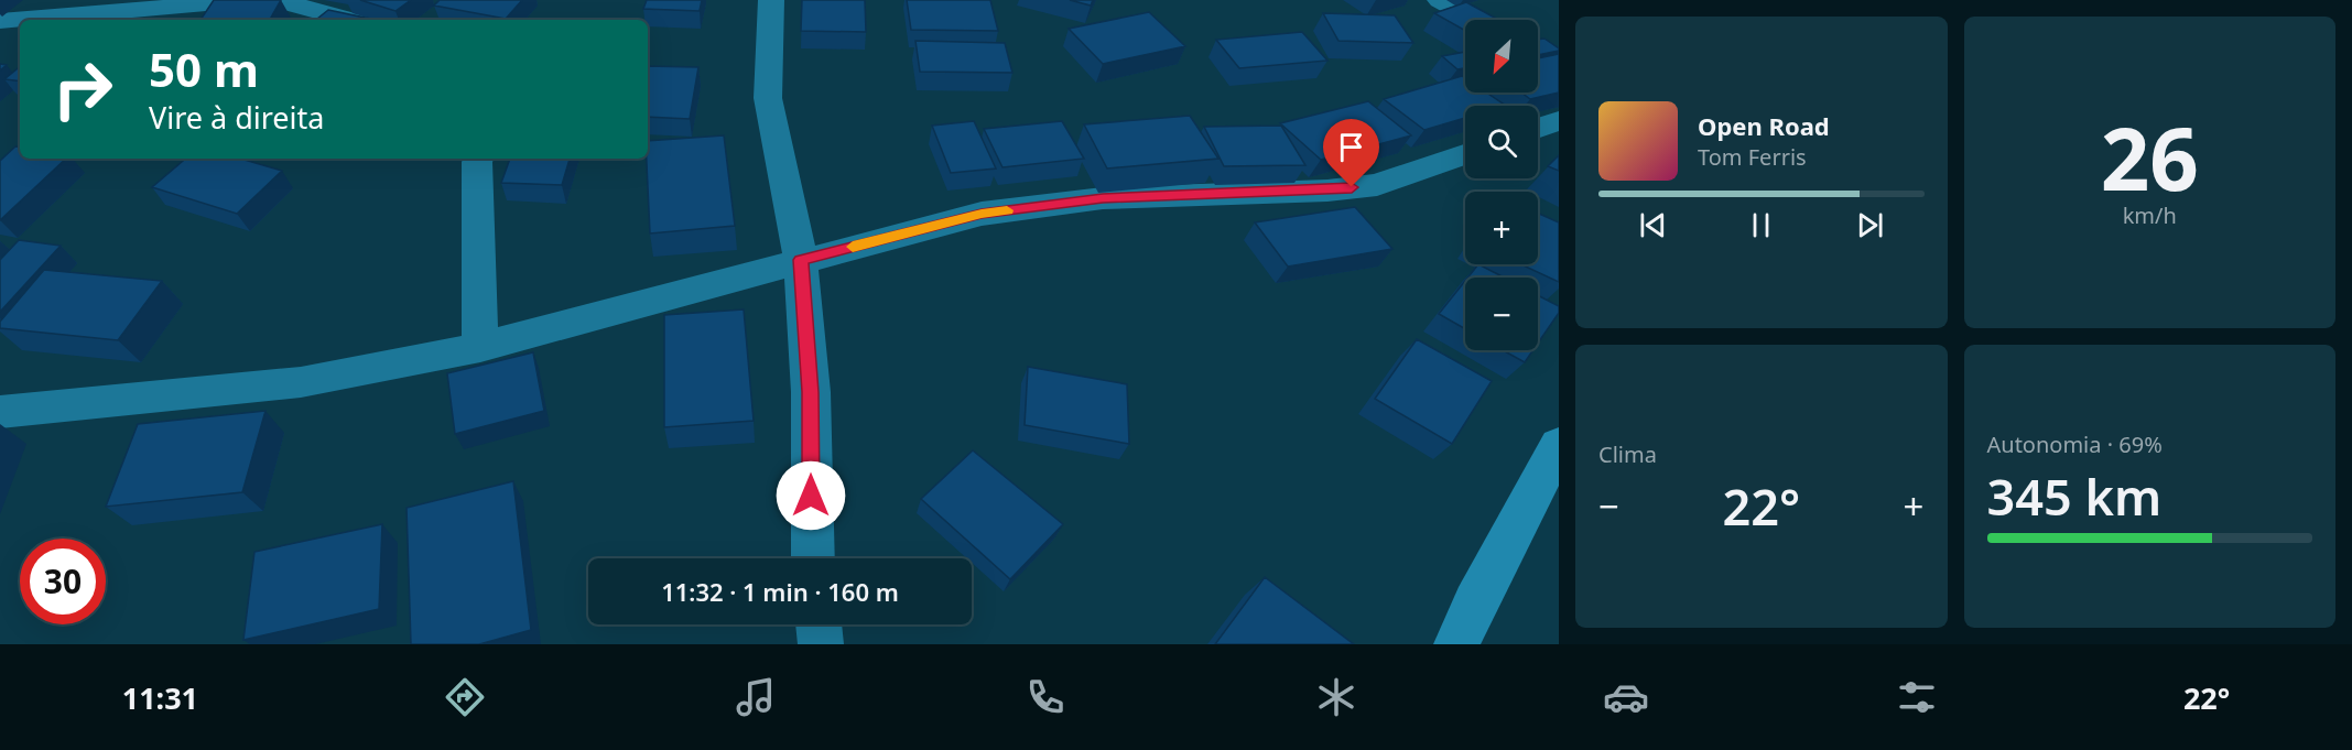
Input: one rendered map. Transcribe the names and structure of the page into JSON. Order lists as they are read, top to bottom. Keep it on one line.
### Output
{"north":"bottom left","page":{"tile":[["26","km/h"],"Clima",["Autonomia · 69%","345 km"]],"map_buttons":["+","−"],"turn":["50 m","Vire à direita"],"song":["Open Road","Tom Ferris"],"heat":["−","22°","+"],"limit":"30","trip":"11:32 · 1 min · 160 m","tabs":["11:31","22°"]}}
